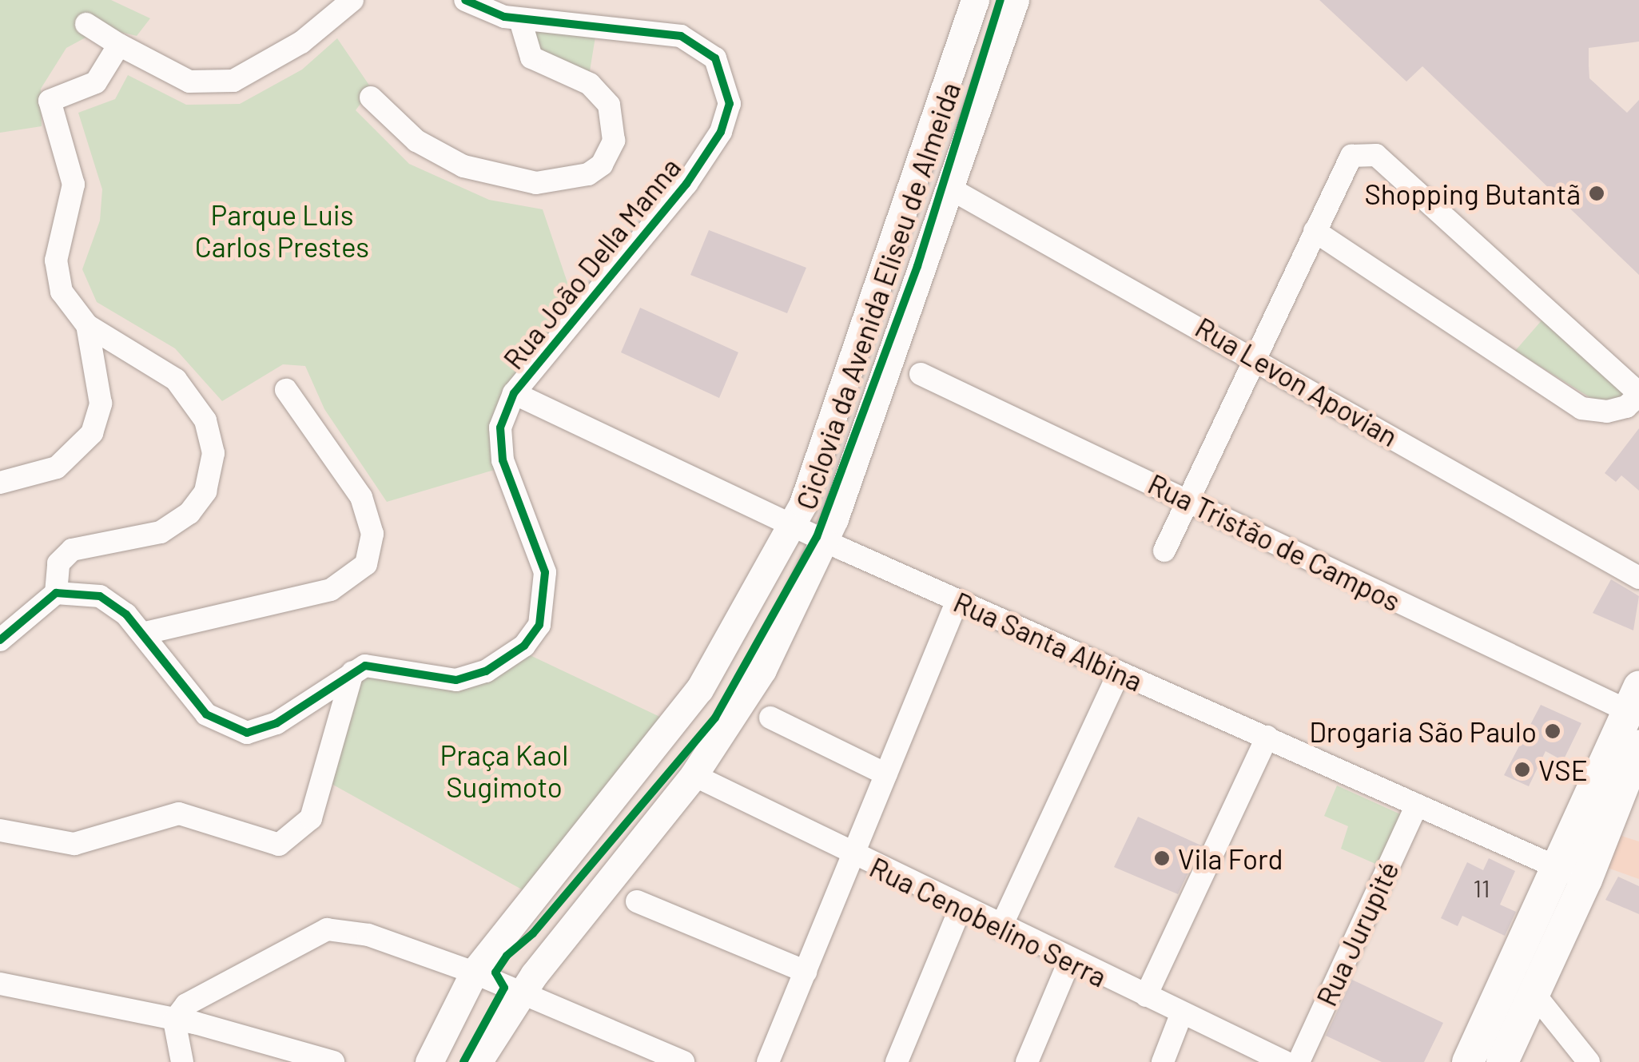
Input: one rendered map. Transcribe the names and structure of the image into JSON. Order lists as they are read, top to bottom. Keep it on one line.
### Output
{"streets":{"street":["Rua João Della Manna","Rua Levon Apovian","Rua Tristão de Campos","Rua Santa Albina","Rua Cenobelino Serra","Rua Jurupité"],"cycle path":["Ciclovia da Avenida Eliseu de Almeida"]},"crossings":[["Rua João Della Manna","Rua Santa Albina"],["Rua Santa Albina","Rua Jurupité"]],"parks":["Parque Luis Carlos Prestes","Praça Kaol Sugimoto"],"places":["Shopping Butantã","Drogaria São Paulo","VSE","Vila Ford"],"house_numbers":["11"]}
